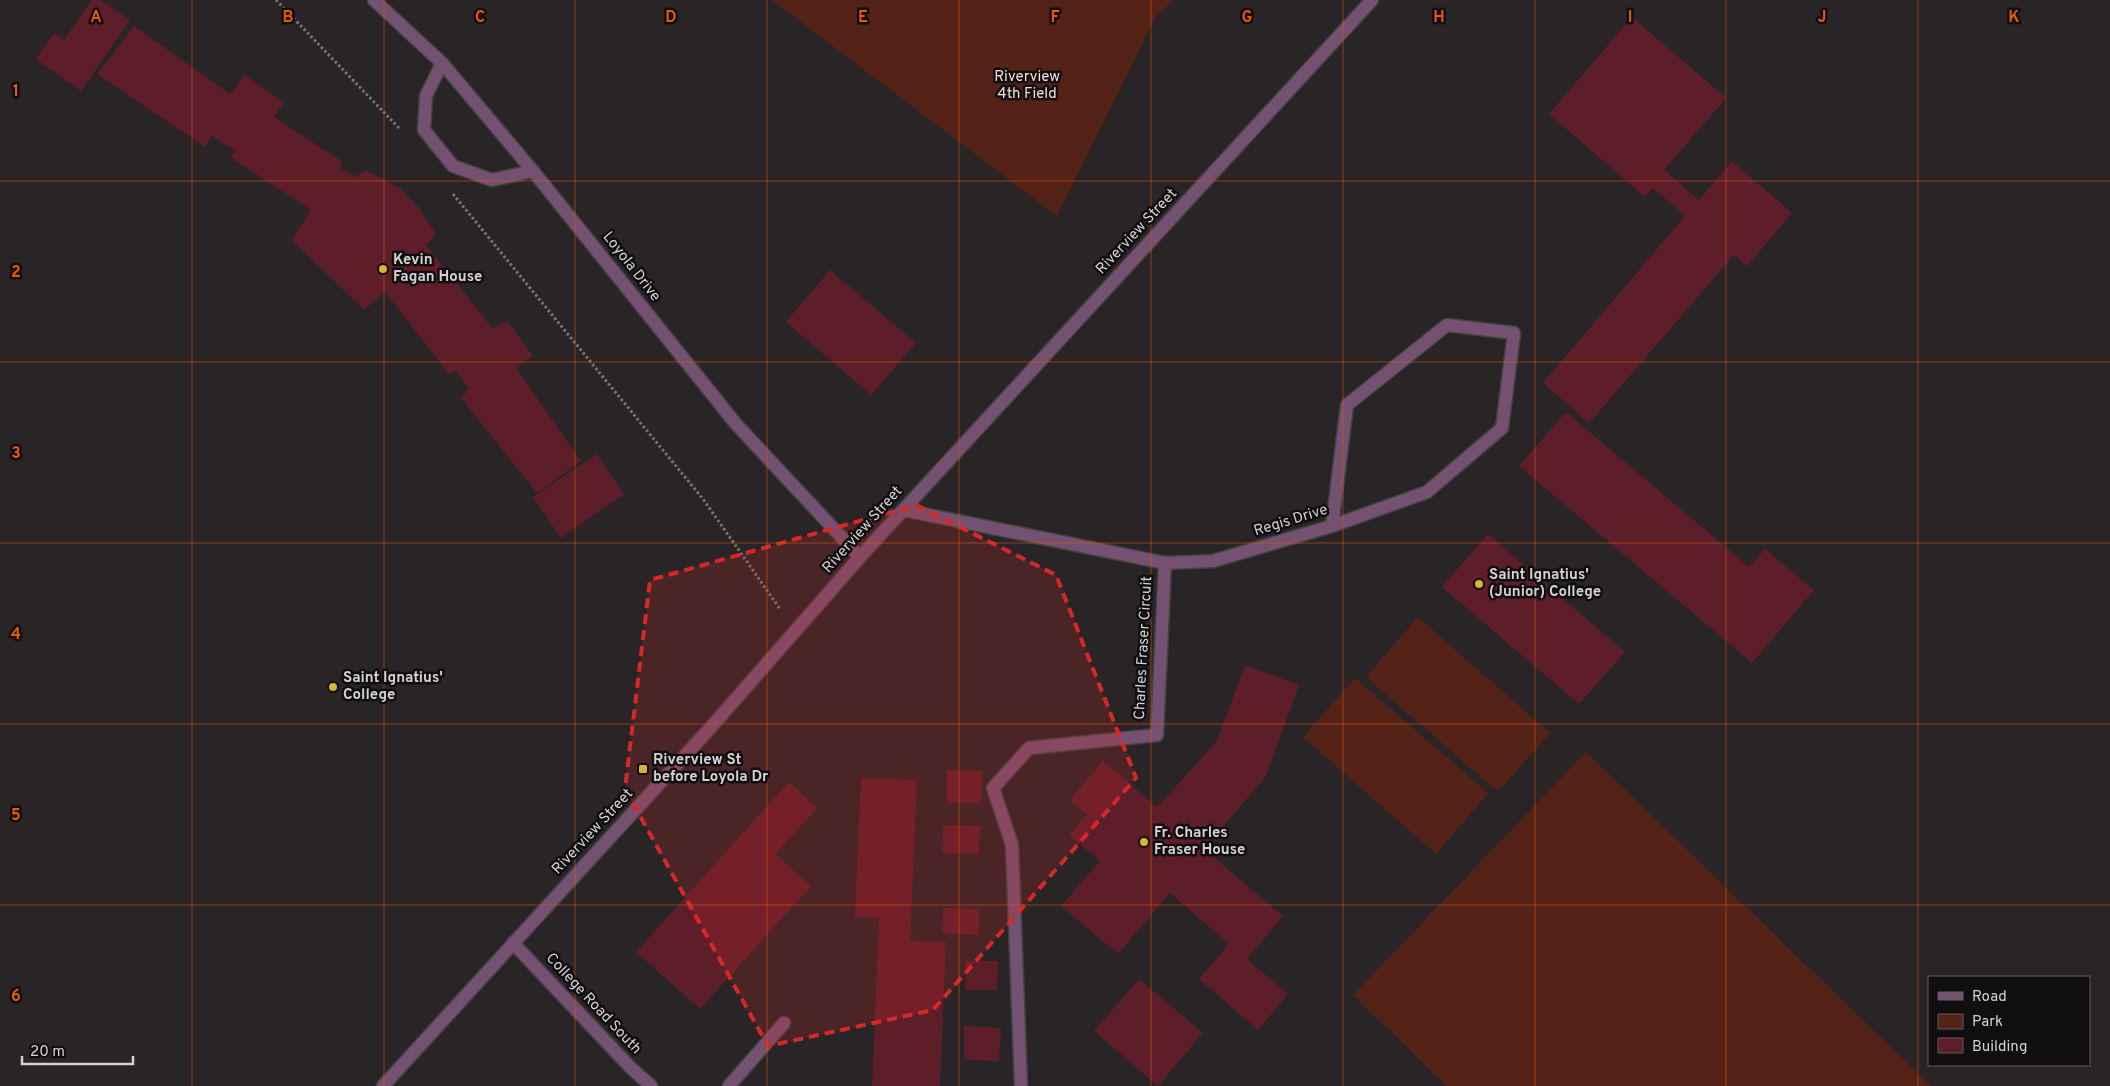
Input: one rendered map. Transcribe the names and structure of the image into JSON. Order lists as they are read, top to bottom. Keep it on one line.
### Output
{"streets":{"street":["Riverview Street","Loyola Drive","Regis Drive","Charles Fraser Circuit","College Road South"]},"crossings":[["Riverview Street","Loyola Drive"],["Riverview Street","Regis Drive"],["Riverview Street","College Road South"],["Regis Drive","Charles Fraser Circuit"]],"parks":["Riverview 4th Field"],"places":{"other":["Kevin Fagan House","Saint Ignatius' (Junior) College","Saint Ignatius' College","Fr. Charles Fraser House"],"transit":["Riverview St before Loyola Dr"]},"legend":["Road","Park","Building"],"scale_bar":"20 m","grid":{"columns":["A","B","C","D","E","F","G","H","I","J","K"],"rows":["1","2","3","4","5","6"]}}
